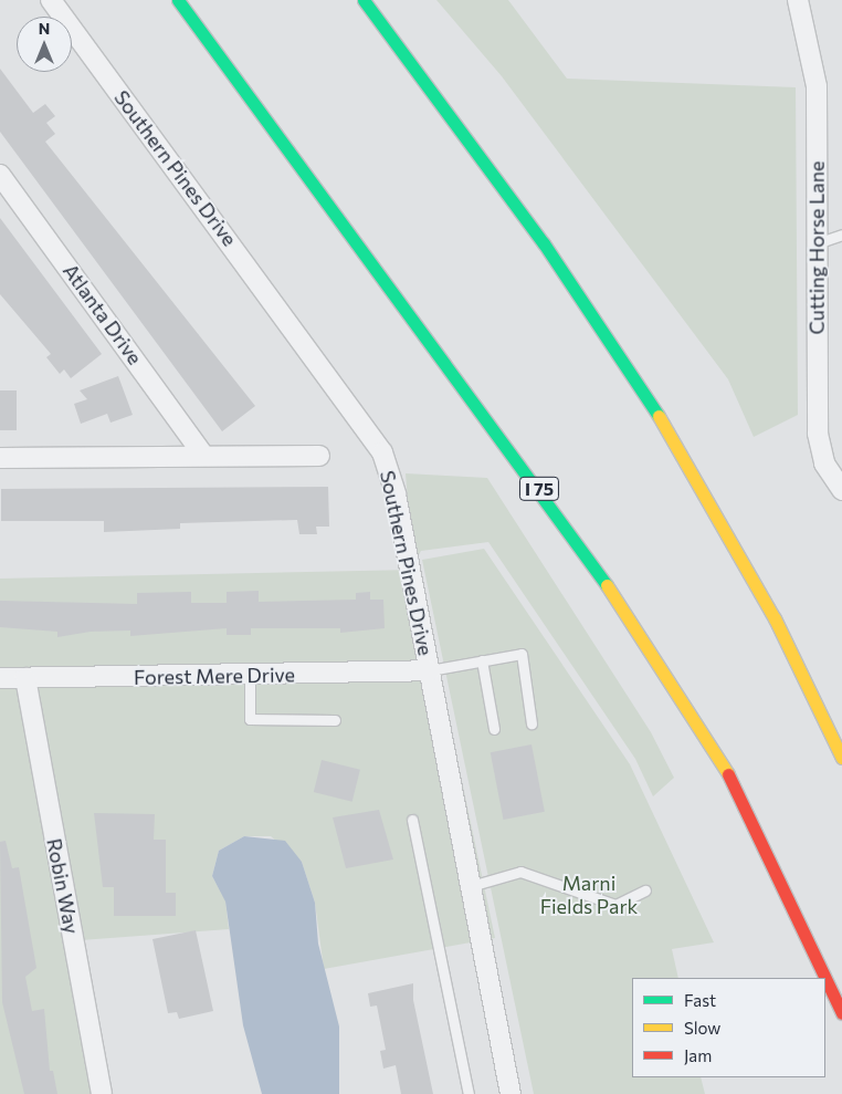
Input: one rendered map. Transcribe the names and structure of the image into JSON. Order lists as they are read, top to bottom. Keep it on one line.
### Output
{"streets":{"highway":["I 75"],"street":["Southern Pines Drive","Cutting Horse Lane","Atlanta Drive","Forest Mere Drive","Robin Way"]},"crossings":[["Southern Pines Drive","Forest Mere Drive"],["Forest Mere Drive","Robin Way"]],"parks":["Marni Fields Park"],"legend":["Fast","Slow","Jam"],"north":"top"}
